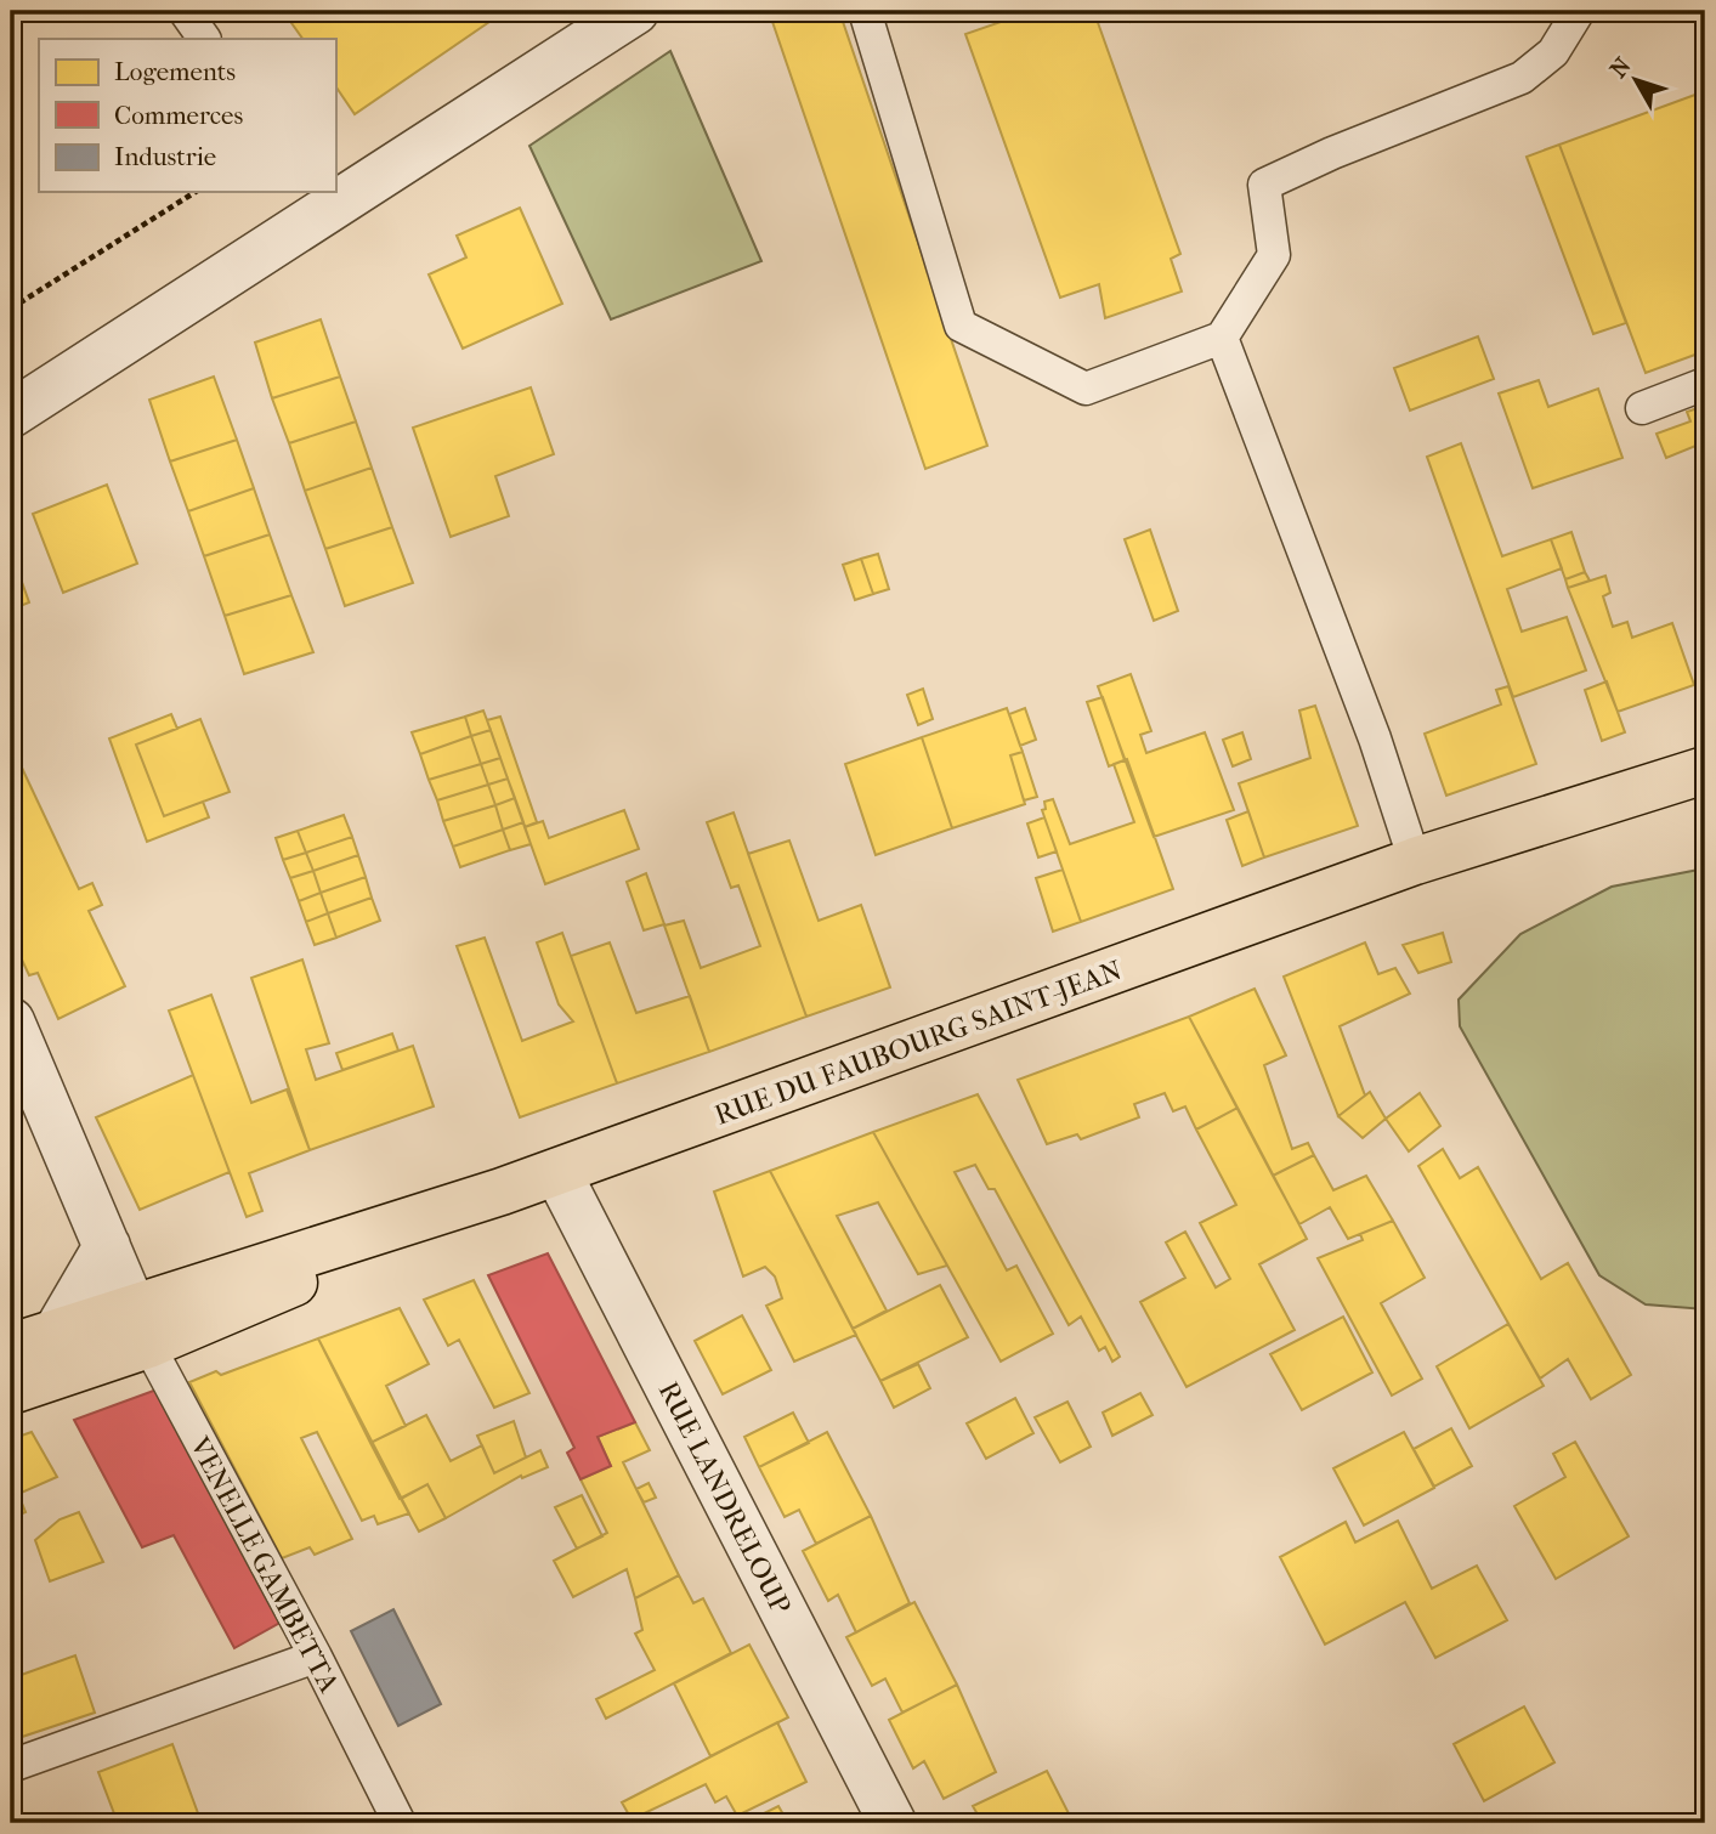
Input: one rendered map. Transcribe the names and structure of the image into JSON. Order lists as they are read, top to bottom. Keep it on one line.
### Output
{"streets":{"main road":["RUE DU FAUBOURG SAINT-JEAN"],"street":["RUE LANDRELOUP"],"lane":["VENELLE GAMBETTA"]},"crossings":[["RUE DU FAUBOURG SAINT-JEAN","RUE LANDRELOUP"],["RUE DU FAUBOURG SAINT-JEAN","VENELLE GAMBETTA"]],"legend":["Logements","Commerces","Industrie"],"north":"top left"}
